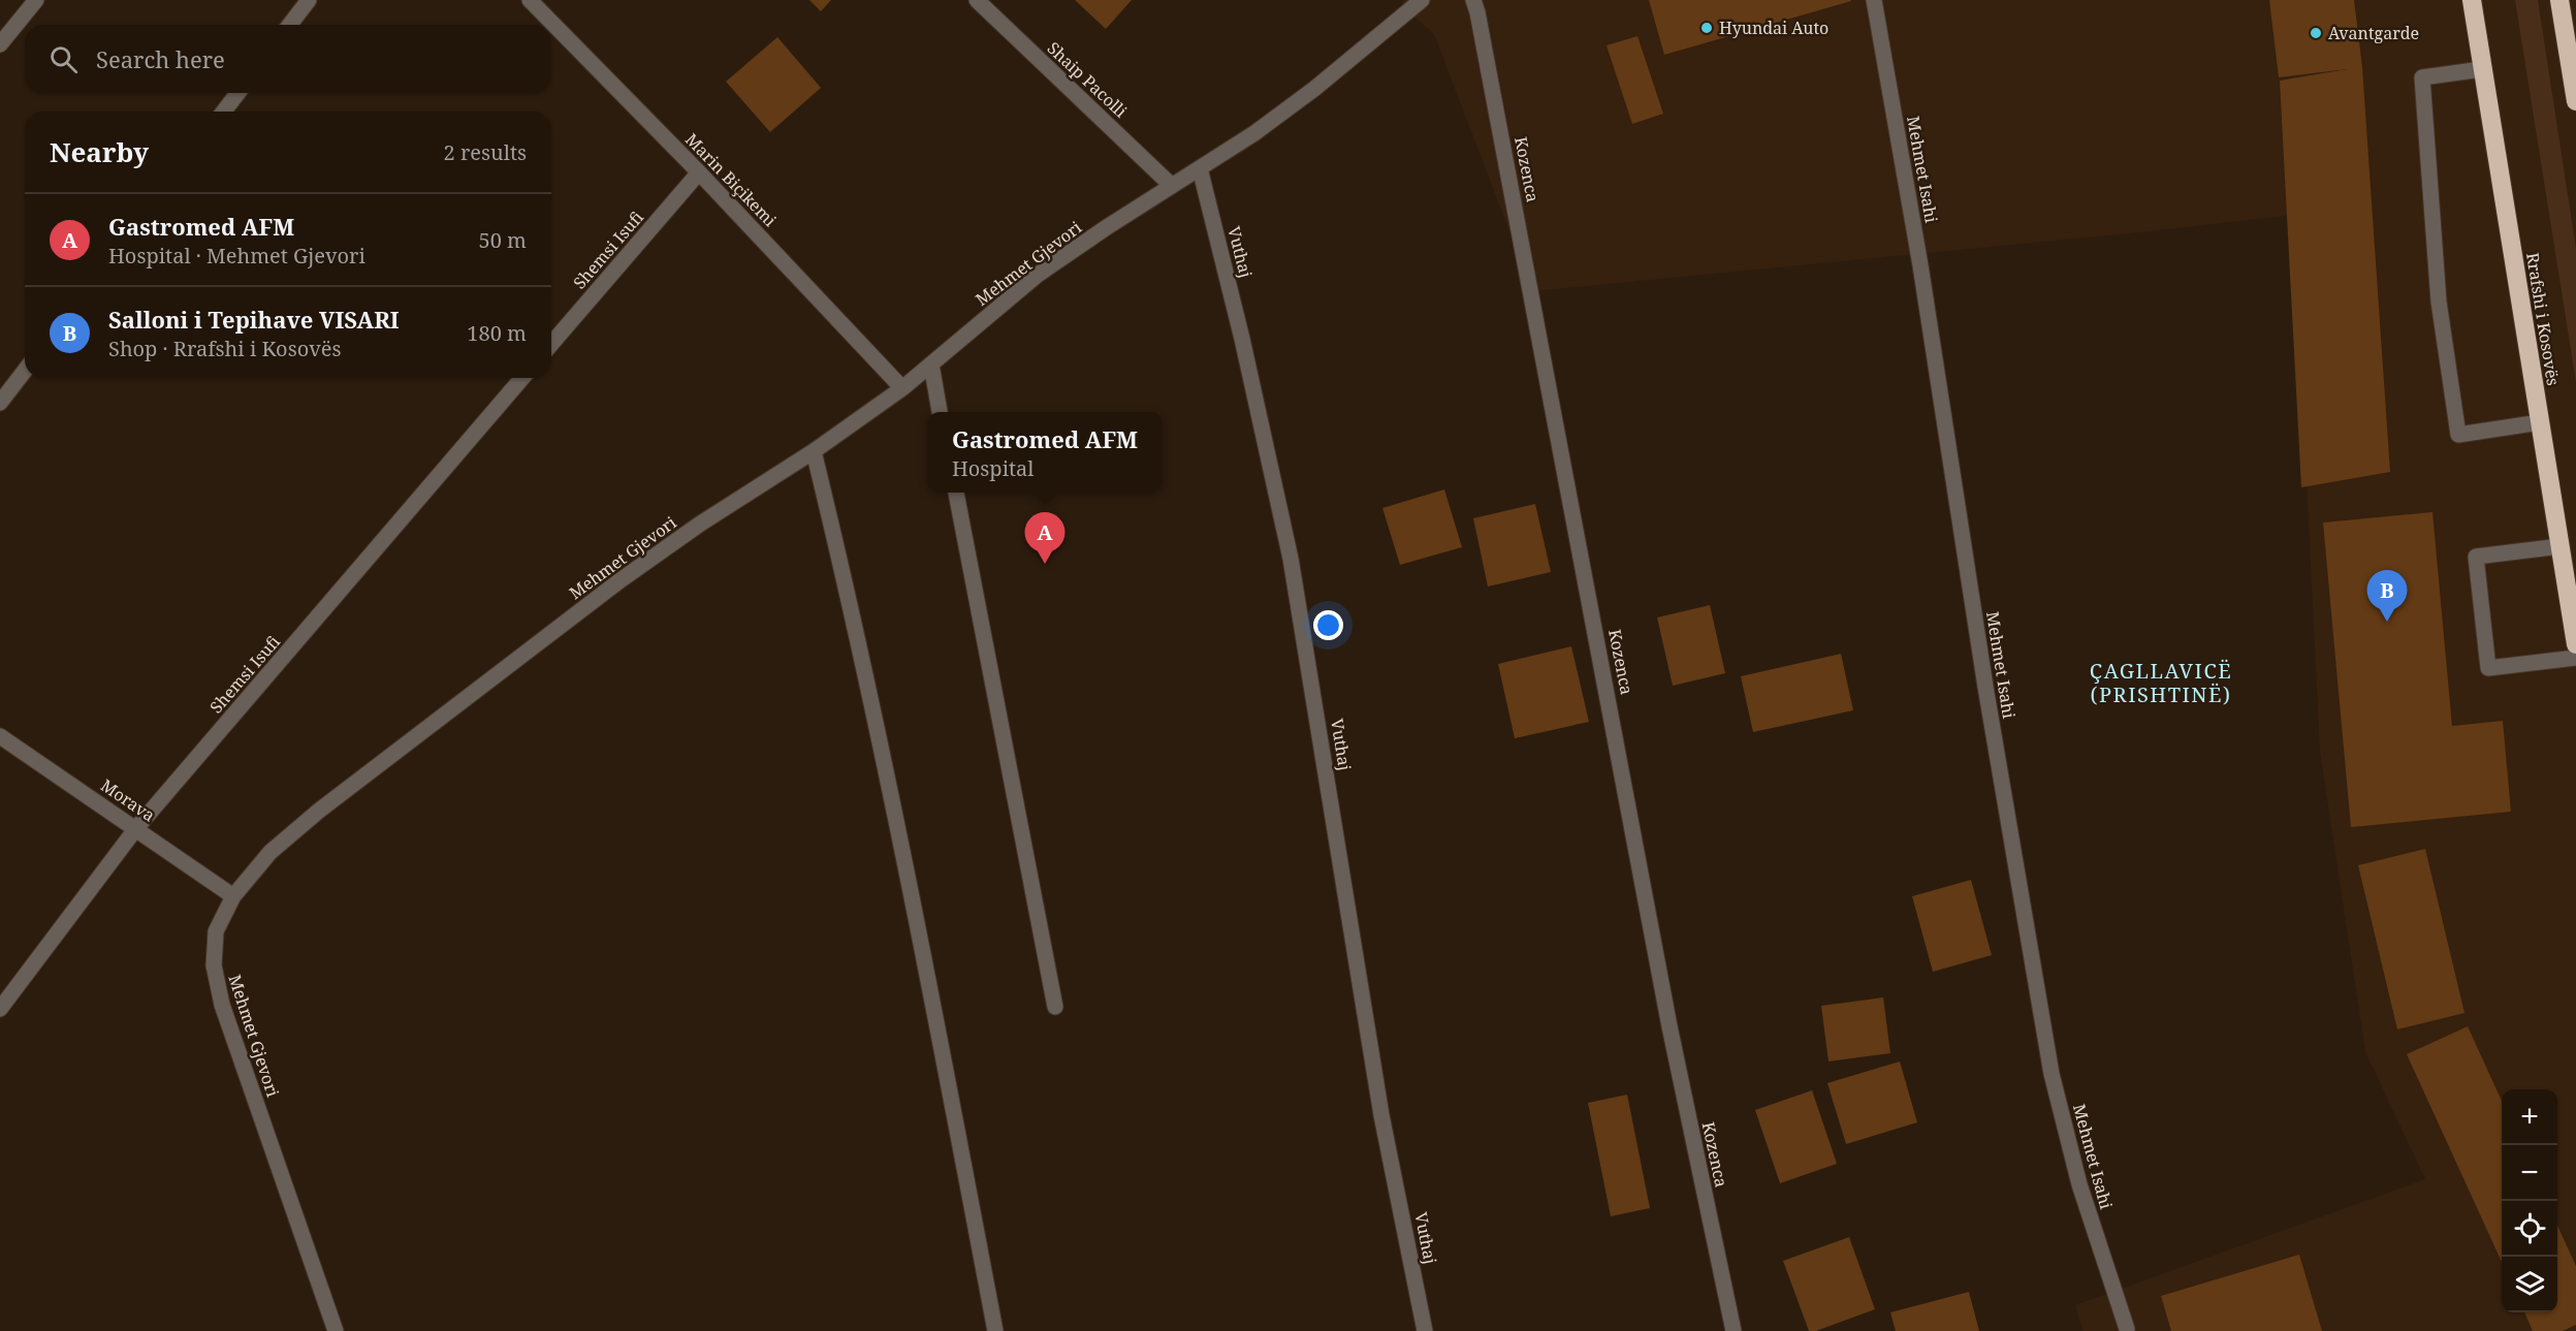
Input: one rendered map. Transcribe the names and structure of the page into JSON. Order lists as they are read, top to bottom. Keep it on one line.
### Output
{"streets":{"highway":["Rrafshi i Kosovës"],"street":["Shaip Pacolli","Kozenca","Mehmet Isahi","Marin Biçikemi","Shemsi Isufi","Vuthaj","Mehmet Gjevori","Morava"]},"crossings":[["Shaip Pacolli","Mehmet Gjevori"],["Marin Biçikemi","Shemsi Isufi"],["Marin Biçikemi","Mehmet Gjevori"],["Shemsi Isufi","Morava"],["Vuthaj","Mehmet Gjevori"],["Mehmet Gjevori","Morava"]],"districts":["ÇAGLLAVICË (PRISHTINË)"],"places":["Hyundai Auto","Avantgarde"],"page":{"search":"Search here","heading":["Nearby","2 results"],"list":[{"mark":"A","name":"Gastromed AFM","note":"Hospital · Mehmet Gjevori","value":"50 m"},{"mark":"B","name":"Salloni i Tepihave VISARI","note":"Shop · Rrafshi i Kosovës","value":"180 m"}],"popup":["Gastromed AFM","Hospital"],"pins":["A","B"],"map_buttons":["+","−"]}}
